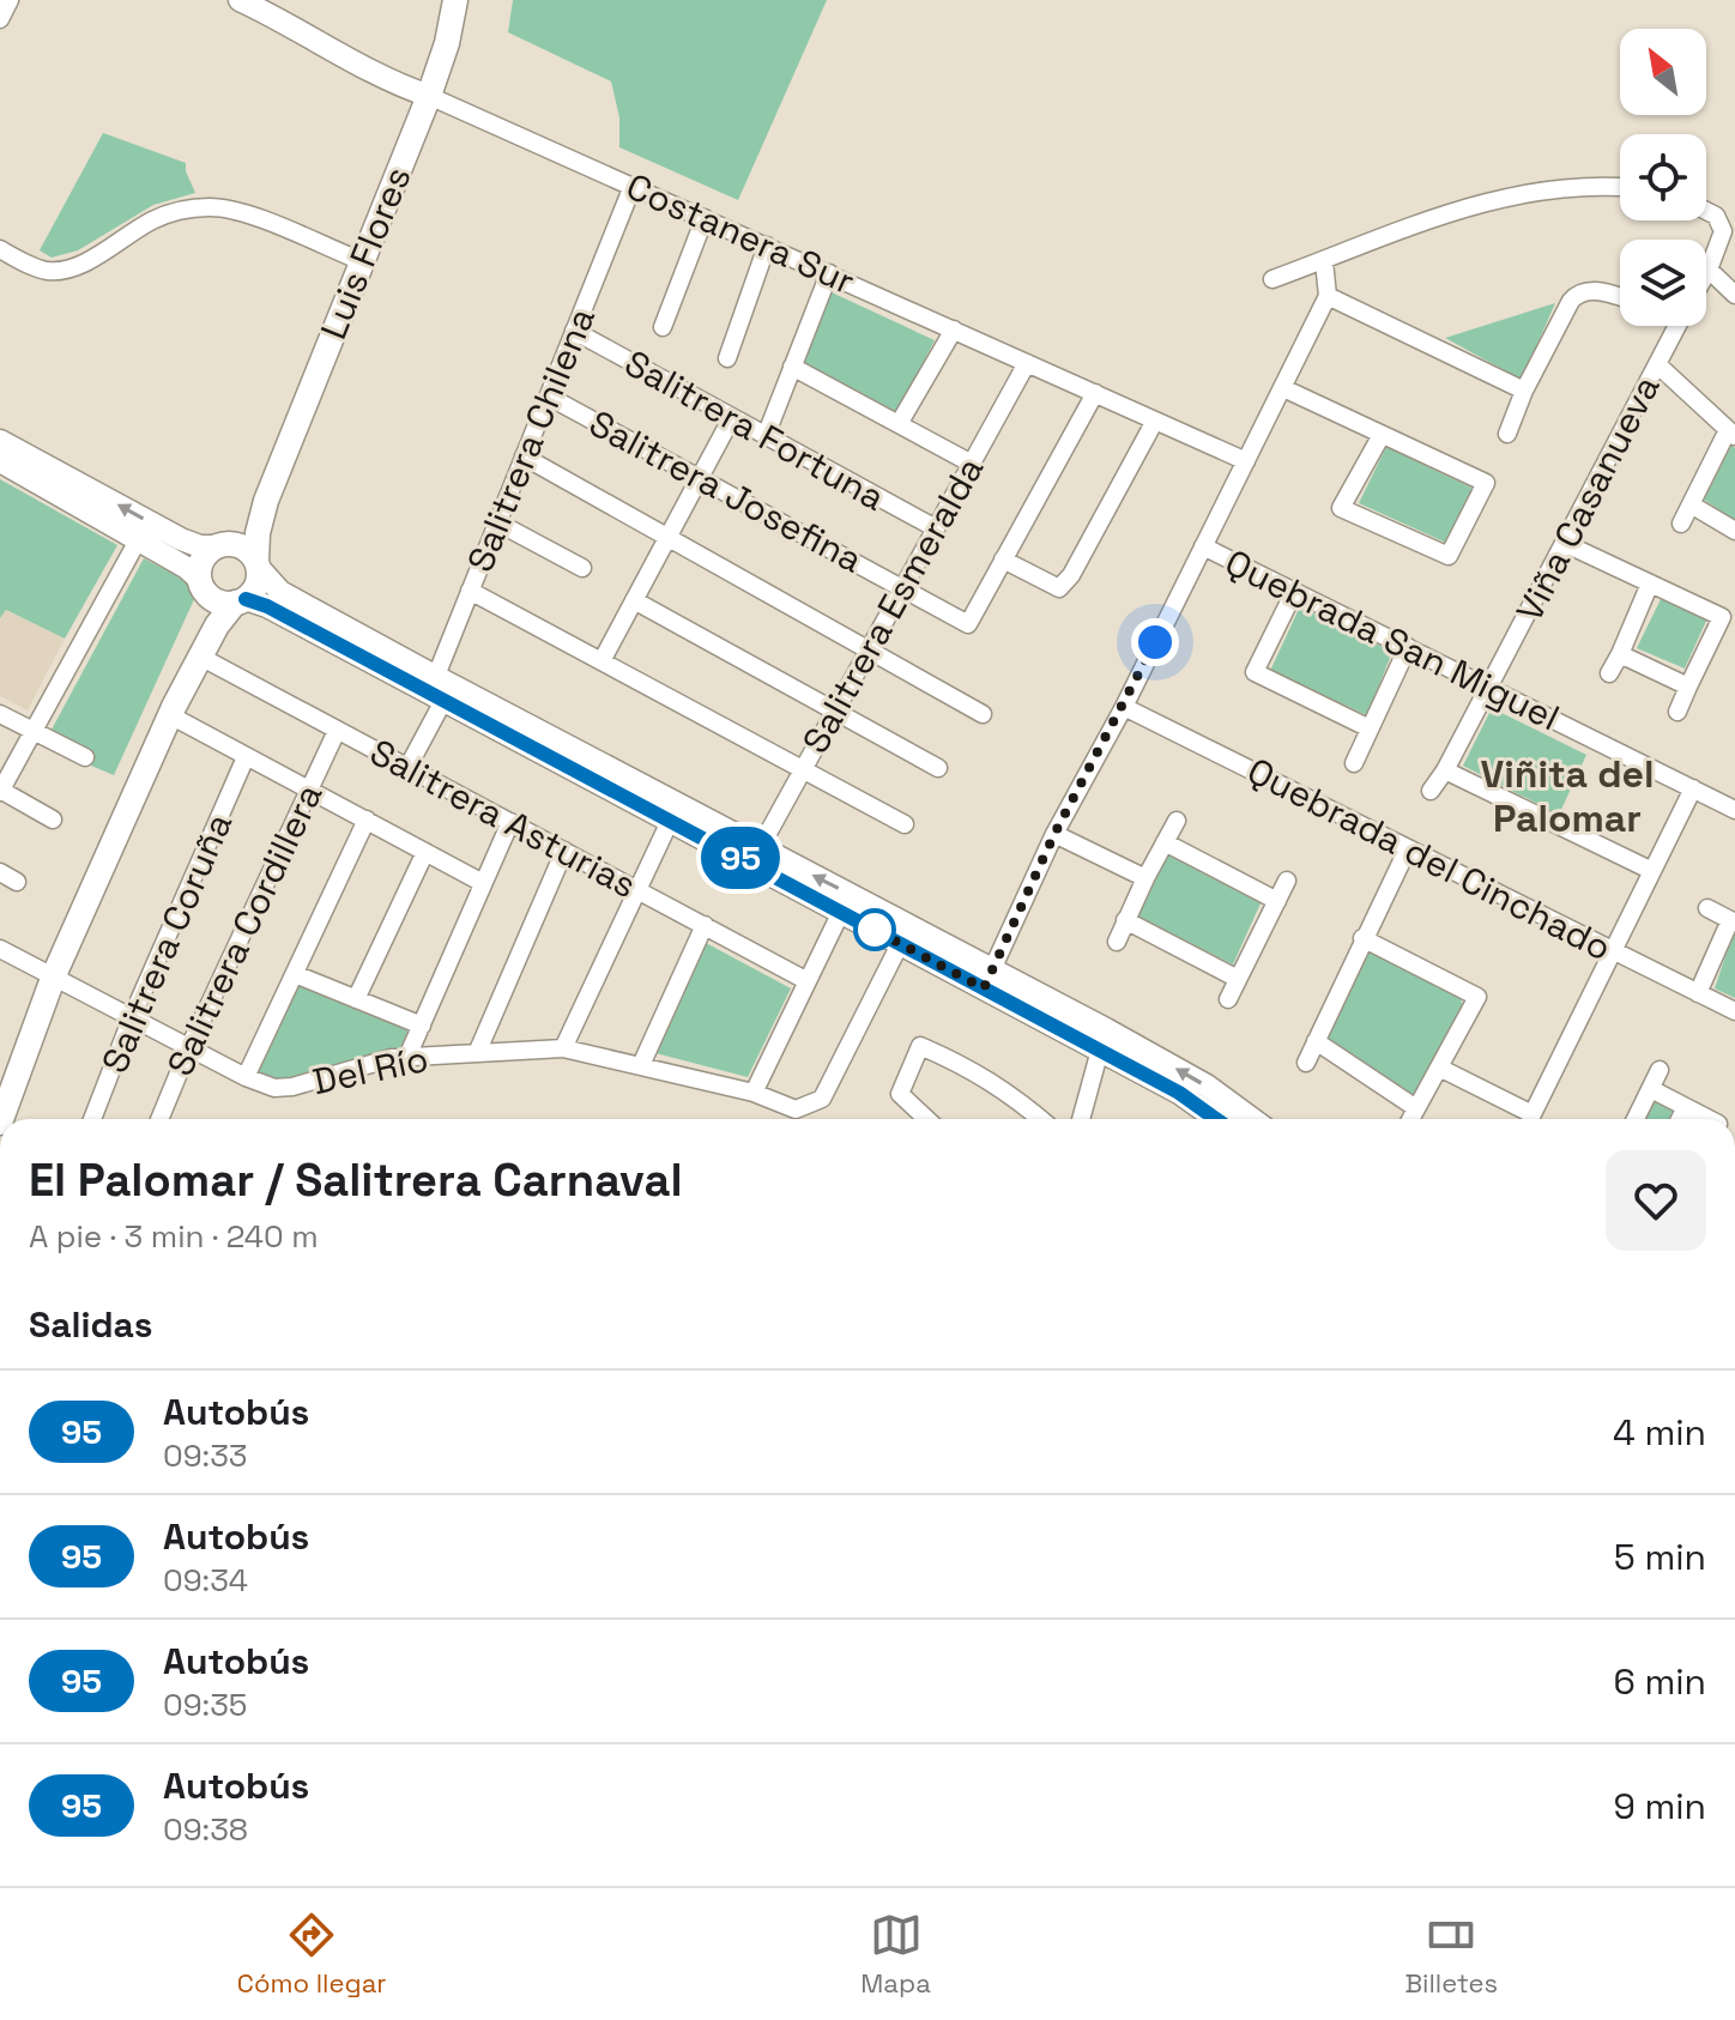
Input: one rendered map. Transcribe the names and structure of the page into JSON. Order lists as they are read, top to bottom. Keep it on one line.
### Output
{"streets":{"main road":["Luis Flores"],"street":["Costanera Sur","Salitrera Fortuna","Salitrera Chilena","Salitrera Josefina","Viña Casanueva","Salitrera Esmeralda","Quebrada San Miguel","Salitrera Asturias","Quebrada del Cinchado","Salitrera Cordillera","Salitrera Coruña","Del Río"]},"crossings":[["Costanera Sur","Luis Flores"],["Costanera Sur","Salitrera Chilena"],["Costanera Sur","Salitrera Esmeralda"],["Salitrera Fortuna","Salitrera Chilena"],["Salitrera Fortuna","Salitrera Esmeralda"],["Salitrera Chilena","Salitrera Josefina"],["Salitrera Chilena","Salitrera Asturias"],["Salitrera Josefina","Salitrera Esmeralda"],["Viña Casanueva","Quebrada San Miguel"],["Salitrera Asturias","Salitrera Cordillera"],["Salitrera Cordillera","Del Río"],["Salitrera Coruña","Del Río"]],"districts":["Viñita del Palomar"],"lines":["bus line 95"],"north":"top left","page":{"on_map":"95","heading":[["El Palomar / Salitrera Carnaval","A pie · 3 min · 240 m"],"Salidas"],"list":[{"mark":"95","name":"Autobús","note":"09:33","value":"4 min"},{"mark":"95","name":"Autobús","note":"09:34","value":"5 min"},{"mark":"95","name":"Autobús","note":"09:35","value":"6 min"},{"mark":"95","name":"Autobús","note":"09:38","value":"9 min"}],"tabs":["Cómo llegar","Mapa","Billetes"]}}
